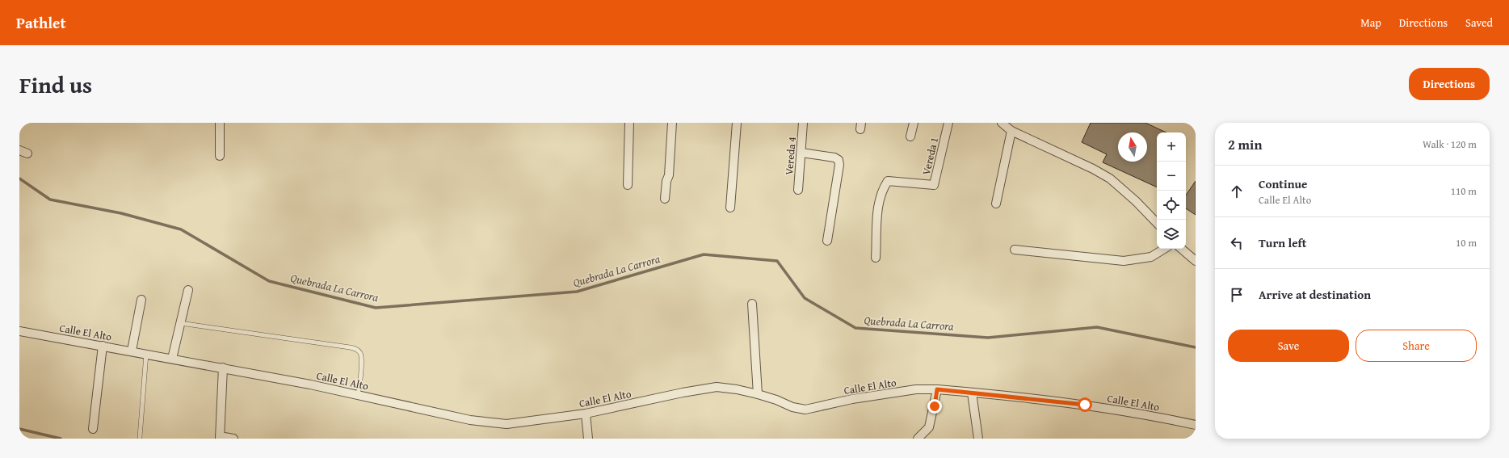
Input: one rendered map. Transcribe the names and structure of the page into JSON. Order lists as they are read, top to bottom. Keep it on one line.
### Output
{"streets":{"street":["Vereda 4","Vereda 1","Calle El Alto"]},"water":["Quebrada La Carrora"],"north":"top","page":{"header":"Pathlet","nav":["Map","Directions","Saved"],"title":"Find us","buttons":["Directions",["Save","Share"]],"heading":["2 min","Walk · 120 m"],"map_buttons":["+","−"],"list":[["Continue","Calle El Alto","110 m"],["Turn left","10 m"],"Arrive at destination"]}}
